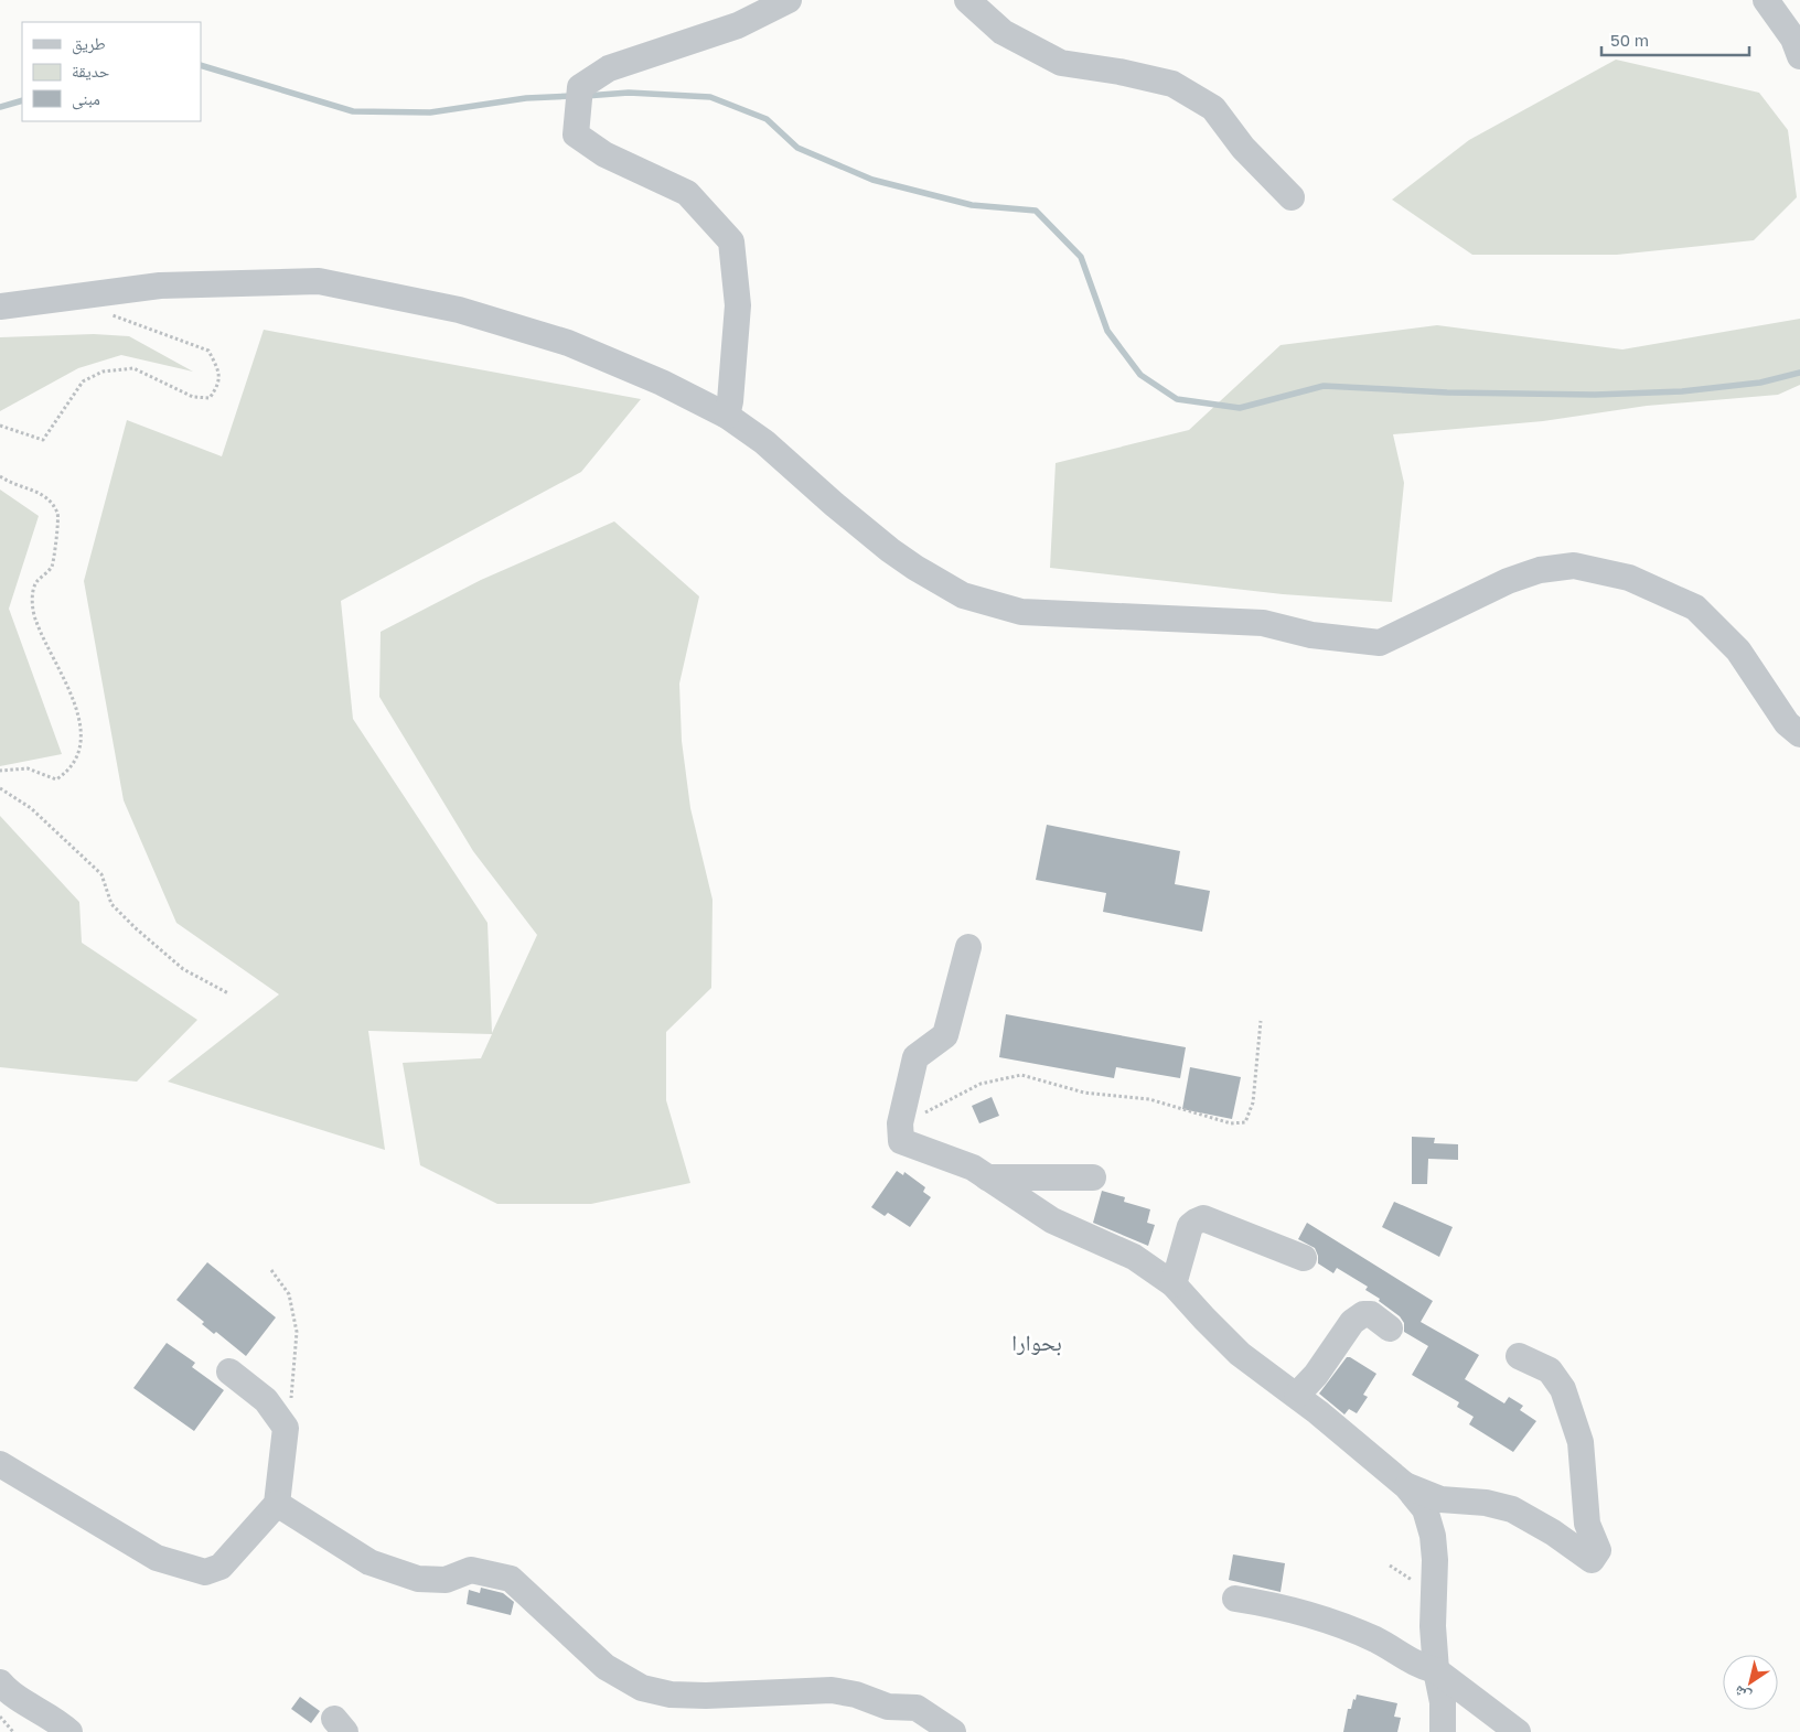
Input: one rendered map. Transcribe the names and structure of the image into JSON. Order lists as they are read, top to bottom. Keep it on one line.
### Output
{"districts":["بحوارا"],"legend":["طريق","حديقة","مبنى"],"scale_bar":"50 m","north":"bottom left"}
